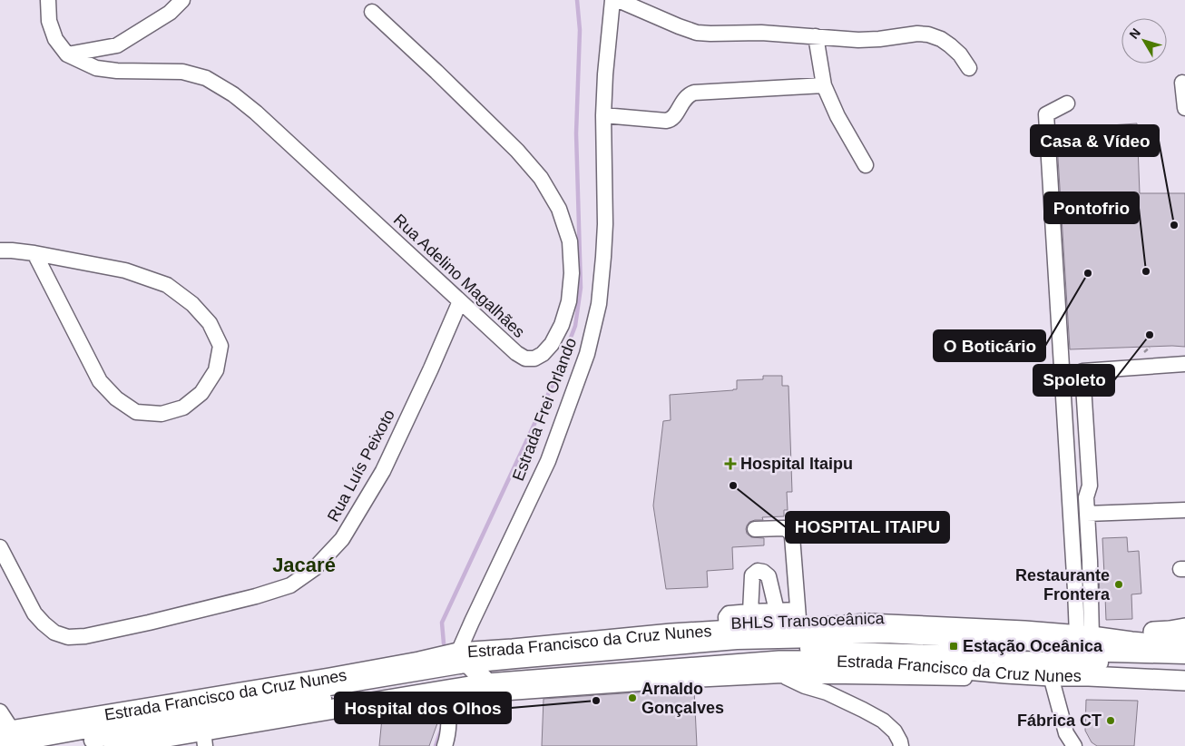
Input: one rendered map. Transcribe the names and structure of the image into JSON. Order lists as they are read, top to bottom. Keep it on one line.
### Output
{"streets":{"main road":["Estrada Francisco da Cruz Nunes"],"street":["Rua Adelino Magalhães","Estrada Frei Orlando","Rua Luís Peixoto","BHLS Transoceânica"]},"crossings":[["Rua Adelino Magalhães","Rua Luís Peixoto"],["Estrada Frei Orlando","BHLS Transoceânica"],["Estrada Frei Orlando","Estrada Francisco da Cruz Nunes"],["BHLS Transoceânica","Estrada Francisco da Cruz Nunes"]],"districts":["Jacaré"],"places":{"other":["Casa & Vídeo","Pontofrio","O Boticário","Spoleto","HOSPITAL ITAIPU","Restaurante Frontera","Arnaldo Gonçalves","Hospital dos Olhos","Fábrica CT"],"health":["Hospital Itaipu"],"transit":["Estação Oceânica"]},"north":"top left"}
